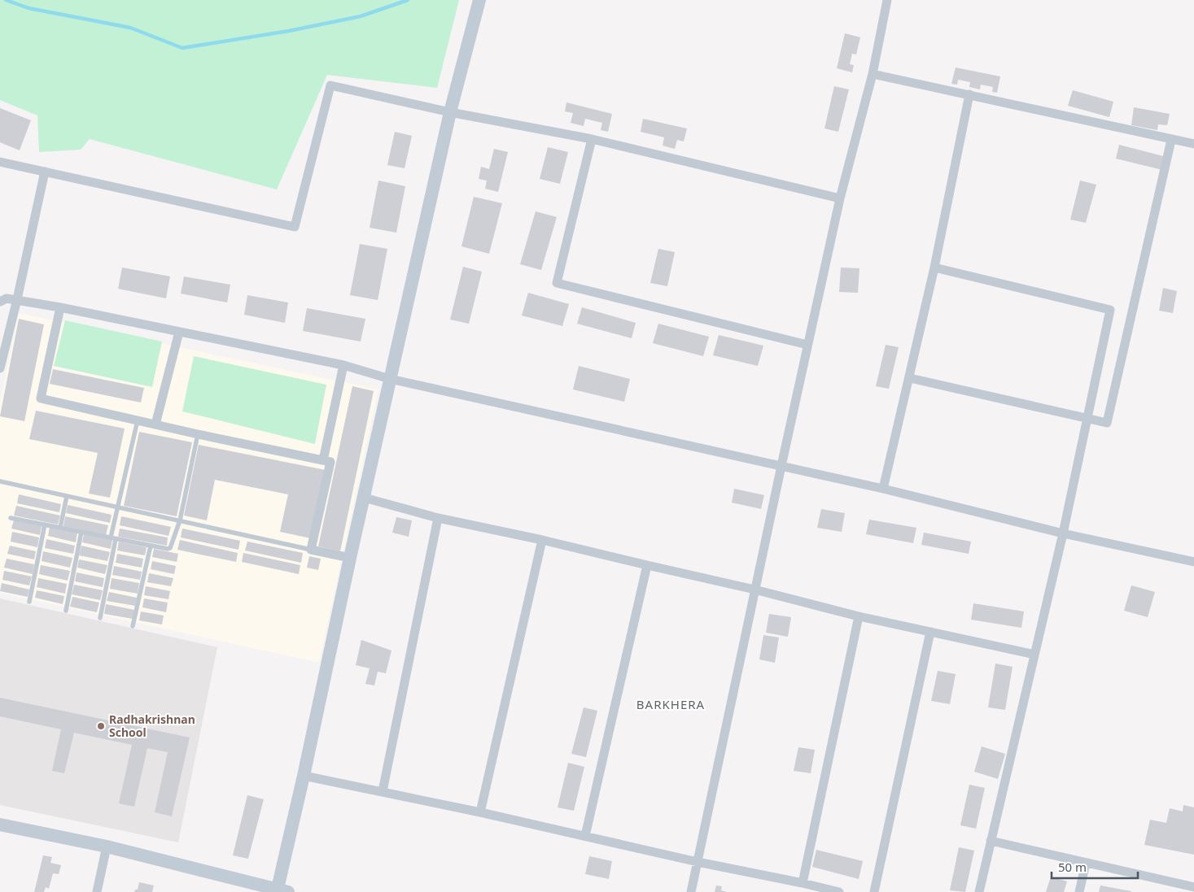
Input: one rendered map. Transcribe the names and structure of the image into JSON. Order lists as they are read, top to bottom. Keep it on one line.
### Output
{"districts":["BARKHERA"],"places":["Radhakrishnan School"],"scale_bar":"50 m"}
